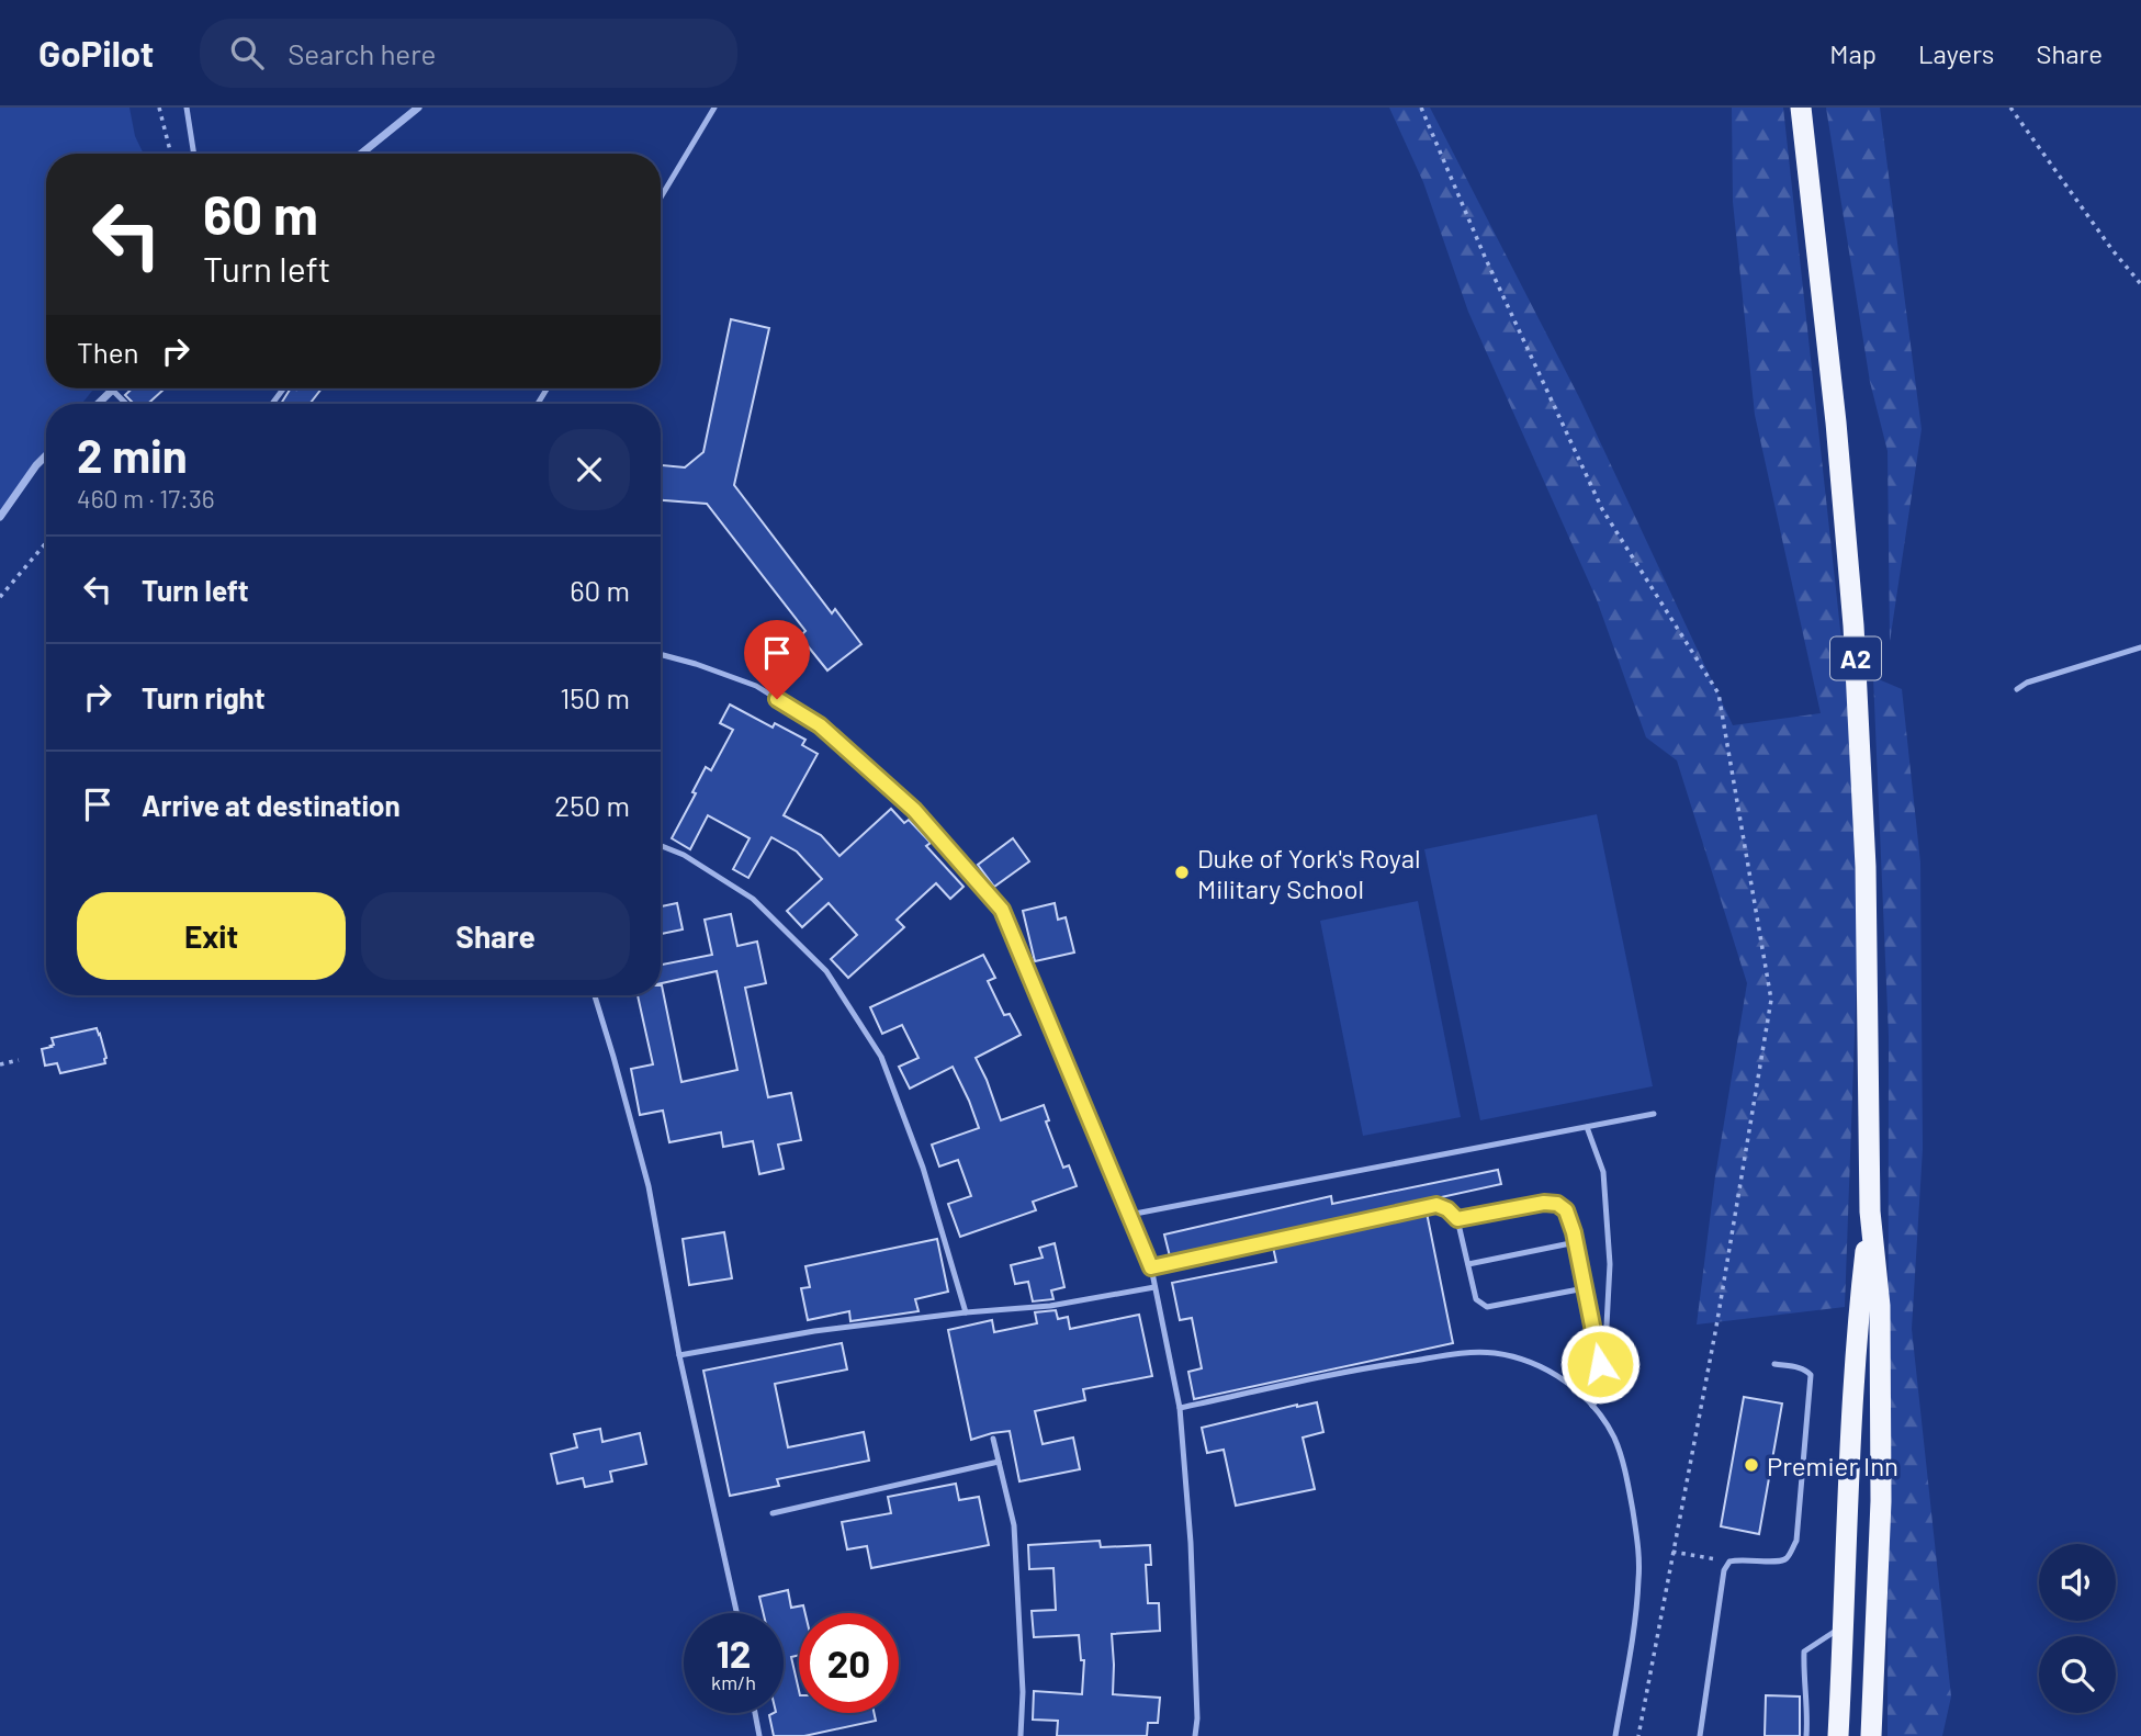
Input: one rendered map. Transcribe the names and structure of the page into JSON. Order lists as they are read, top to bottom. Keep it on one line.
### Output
{"streets":{"highway":["A2"]},"places":["Duke of York's Royal Military School","Premier Inn"],"page":{"header":"GoPilot","search":"Search here","nav":["Map","Layers","Share"],"turn":["60 m","Turn left"],"then":"Then","heading":["2 min","460 m · 17:36"],"list":[{"name":"Turn left","value":"60 m"},{"name":"Turn right","value":"150 m"},{"name":"Arrive at destination","value":"250 m"}],"buttons":["Exit","Share"],"speed":"12 km/h","limit":"20"}}
